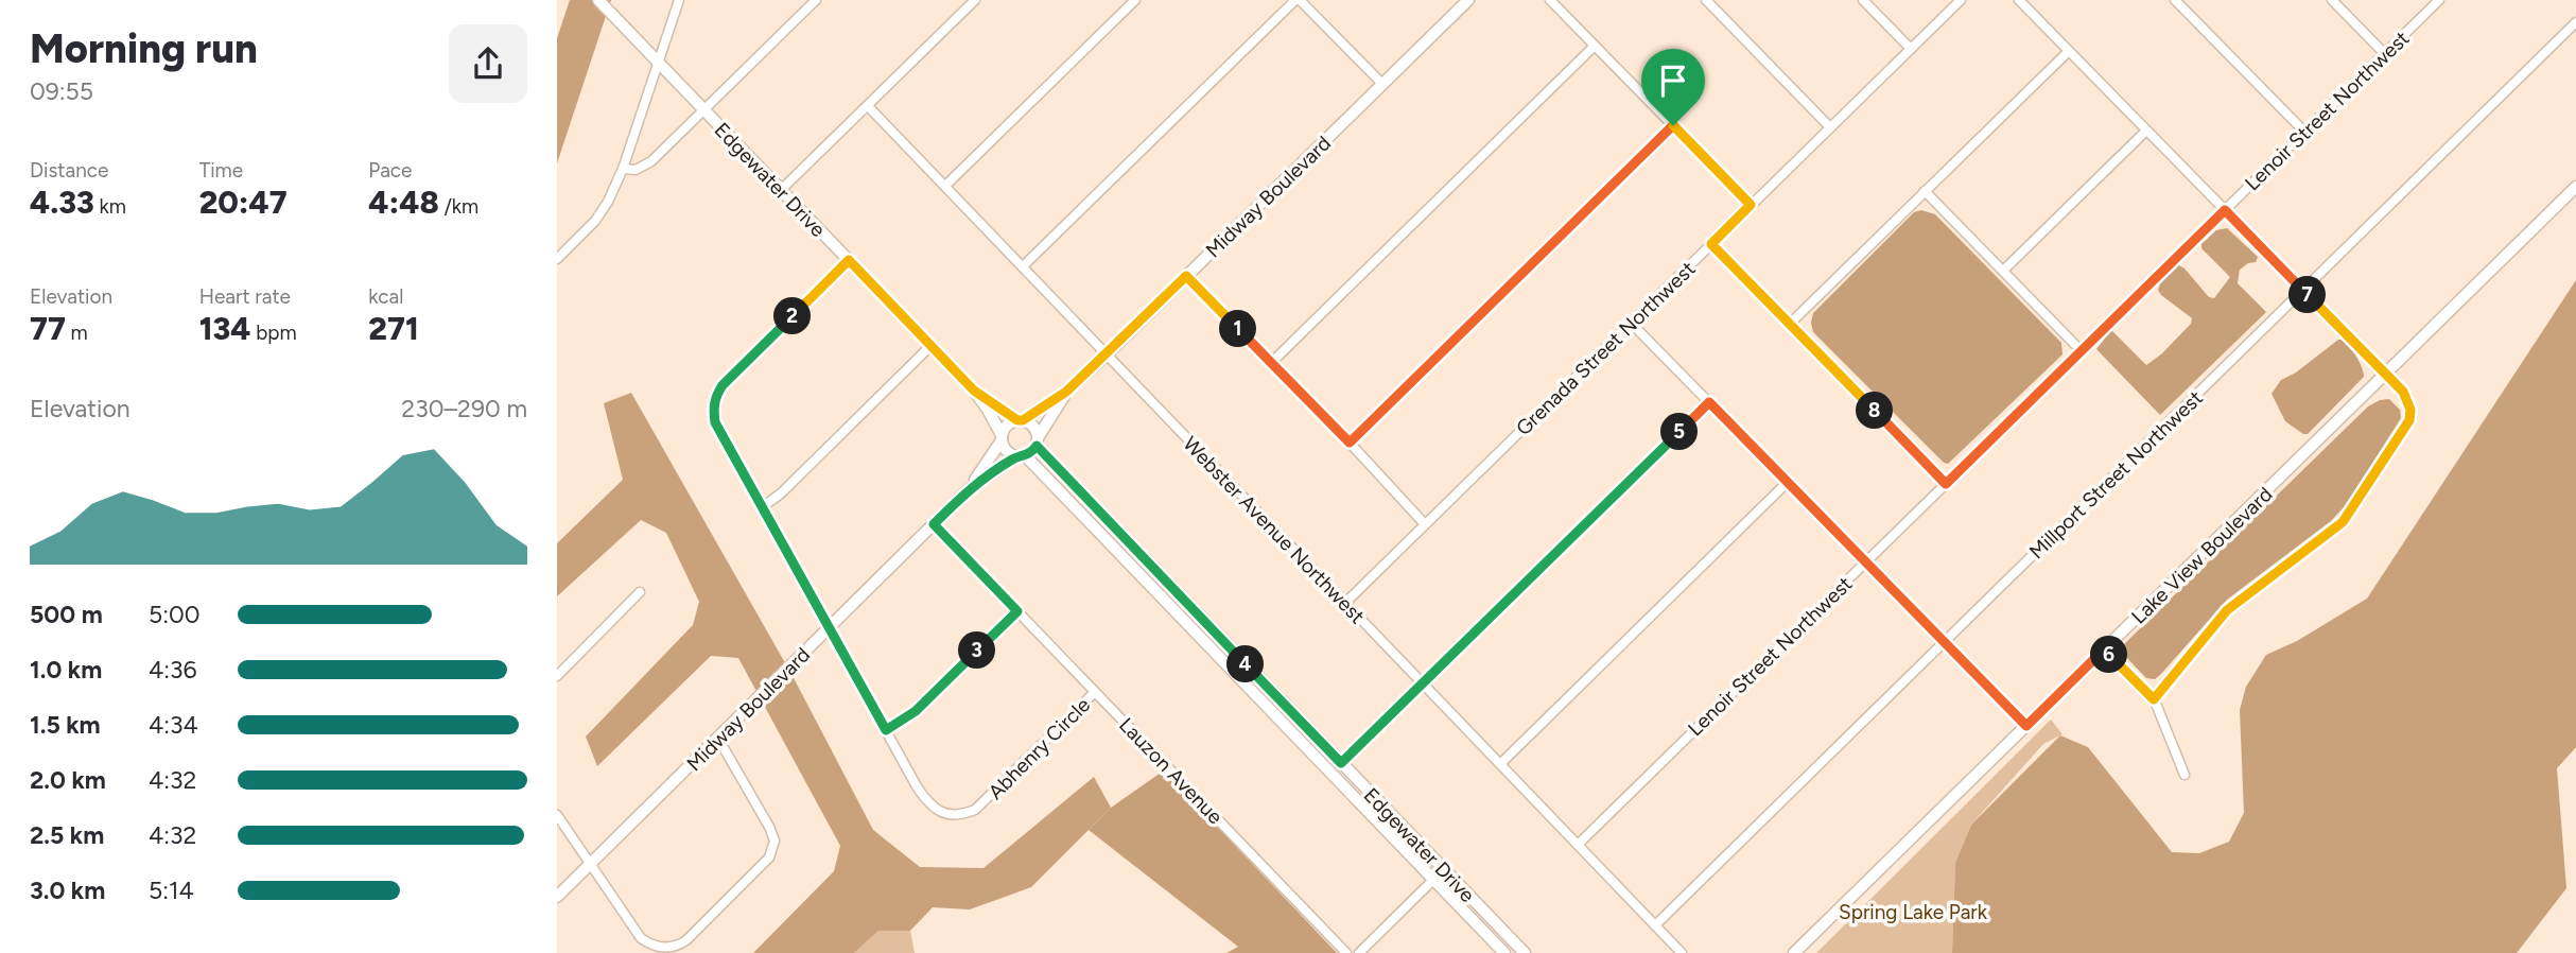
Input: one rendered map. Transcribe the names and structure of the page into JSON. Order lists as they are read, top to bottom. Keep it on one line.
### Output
{"streets":{"street":["Lenoir Street Northwest","Edgewater Drive","Midway Boulevard","Grenada Street Northwest","Millport Street Northwest","Webster Avenue Northwest","Lake View Boulevard","Abhenry Circle","Lauzon Avenue"]},"crossings":[["Lenoir Street Northwest","Webster Avenue Northwest"],["Edgewater Drive","Midway Boulevard"],["Edgewater Drive","Abhenry Circle"],["Midway Boulevard","Webster Avenue Northwest"],["Midway Boulevard","Abhenry Circle"],["Midway Boulevard","Lauzon Avenue"],["Grenada Street Northwest","Webster Avenue Northwest"],["Millport Street Northwest","Webster Avenue Northwest"],["Abhenry Circle","Lauzon Avenue"]],"parks":["Spring Lake Park"],"page":{"heading":["Morning run","09:55"],"stats":[["Distance","4.33 km"],["Time","20:47"],["Pace","4:48 /km"],["Elevation","77 m"],["Heart rate","134 bpm"],["kcal","271"]],"pins":["7","2","1","8","5","3","6","4"],"chart":["Elevation","230–290 m"],"list":[{"name":"500 m","note":"5:00"},{"name":"1.0 km","note":"4:36"},{"name":"1.5 km","note":"4:34"},{"name":"2.0 km","note":"4:32"},{"name":"2.5 km","note":"4:32"},{"name":"3.0 km","note":"5:14"}]}}
